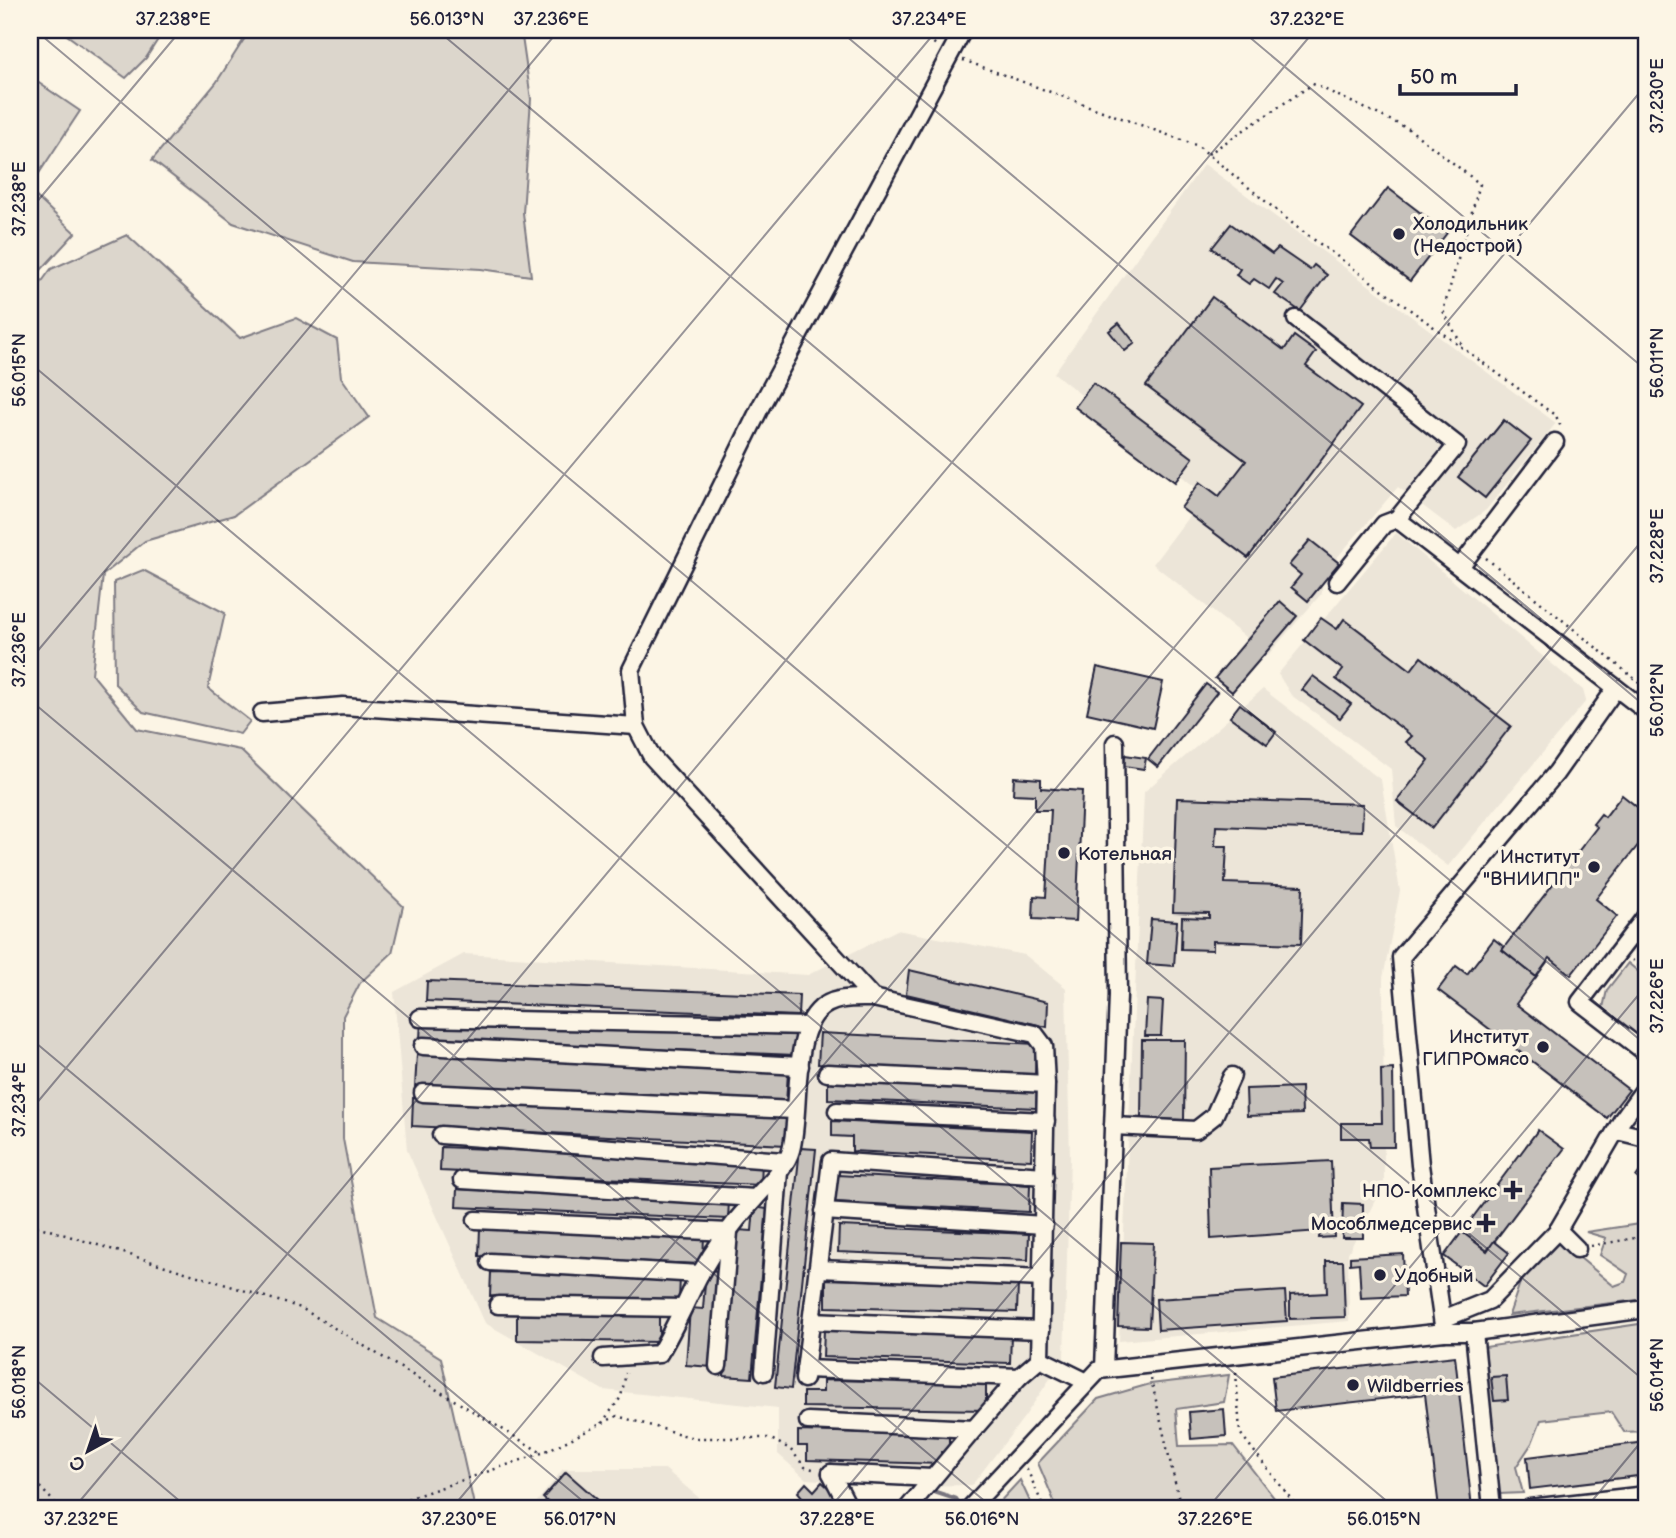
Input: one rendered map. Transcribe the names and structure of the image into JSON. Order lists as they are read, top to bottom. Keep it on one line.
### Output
{"places":{"other":["Холодильник (Недострой)","Котельная","Институт \"ВНИИПП\"","Институт ГИПРОмясо","Удобный","Wildberries"],"health":["НПО-Комплекс","Мособлмедсервис"]},"scale_bar":"50 m","north":"bottom left","coordinates":["37.238°E","56.013°N","37.236°E","37.234°E","37.232°E","37.230°E","56.011°N","56.015°N","37.228°E","56.012°N","37.226°E","56.014°N","56.018°N","56.017°N","56.016°N"]}
